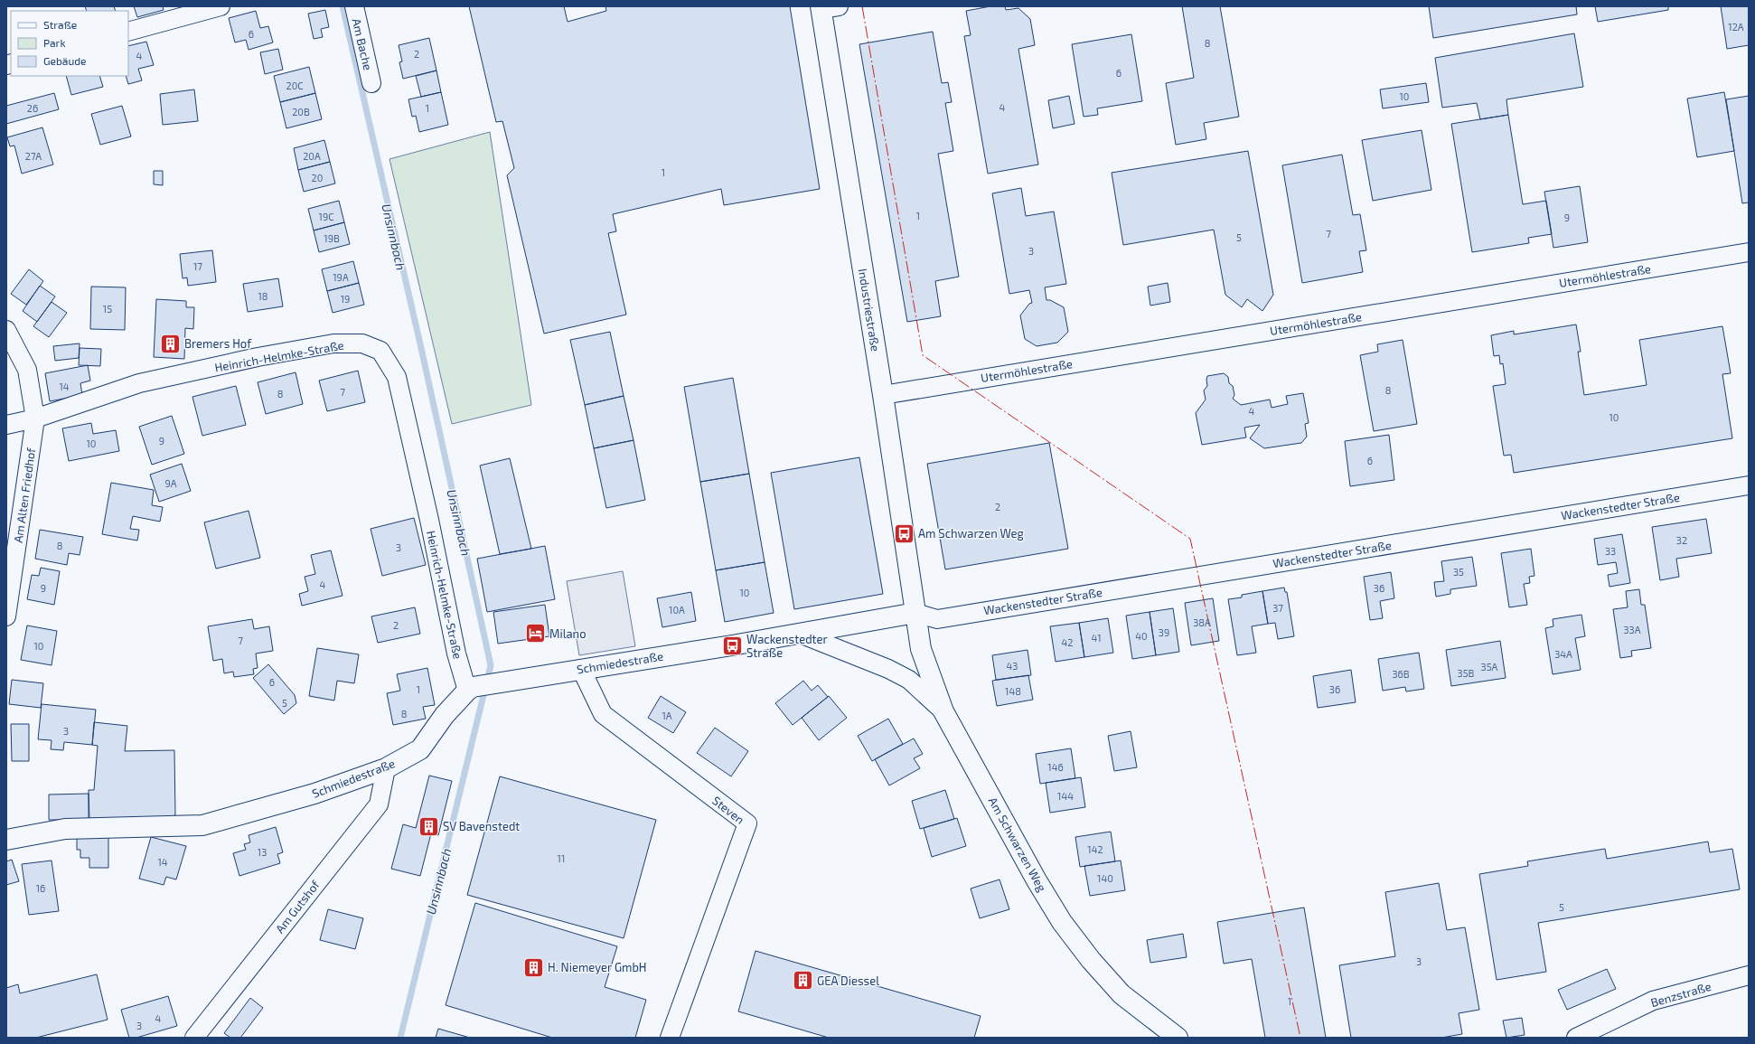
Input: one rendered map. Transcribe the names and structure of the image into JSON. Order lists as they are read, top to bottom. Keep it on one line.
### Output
{"streets":{"street":["Am Bache","Utermöhlestraße","Industriestraße","Heinrich-Helmke-Straße","Am Alten Friedhof","Wackenstedter Straße","Schmiedestraße","Steven","Am Schwarzen Weg","Am Gutshof","Benzstraße"]},"crossings":[["Utermöhlestraße","Industriestraße"],["Industriestraße","Wackenstedter Straße"],["Industriestraße","Schmiedestraße"],["Industriestraße","Am Schwarzen Weg"],["Heinrich-Helmke-Straße","Am Alten Friedhof"],["Heinrich-Helmke-Straße","Schmiedestraße"],["Wackenstedter Straße","Schmiedestraße"],["Wackenstedter Straße","Am Schwarzen Weg"],["Schmiedestraße","Steven"],["Schmiedestraße","Am Schwarzen Weg"],["Schmiedestraße","Am Gutshof"]],"water":["Unsinnbach"],"places":{"building":["Bremers Hof","SV Bavenstedt","H. Niemeyer GmbH","GEA Diessel"],"bus stop":["Am Schwarzen Weg","Wackenstedter Straße"],"hotel":["Milano"]},"house_numbers":["12A","6","8","2","4","6","20C","10","4","26","1","20B","27A","20A","1","20","1","19C","9","7","5","19B","3","17","19A","18","19","15","14","8","7","8","4","10","9","10","6","9A","2","32","8","3","33","35","4","9","36","10","37","10A","38A","2","33A","39","40","41","7","42","10","34A","43","35A","35B","36B","6","1","36","148","5","8","1A","3","146","144","142","13","11","14","140","16","5","3","1","4","3"],"legend":["Straße","Park","Gebäude"]}
